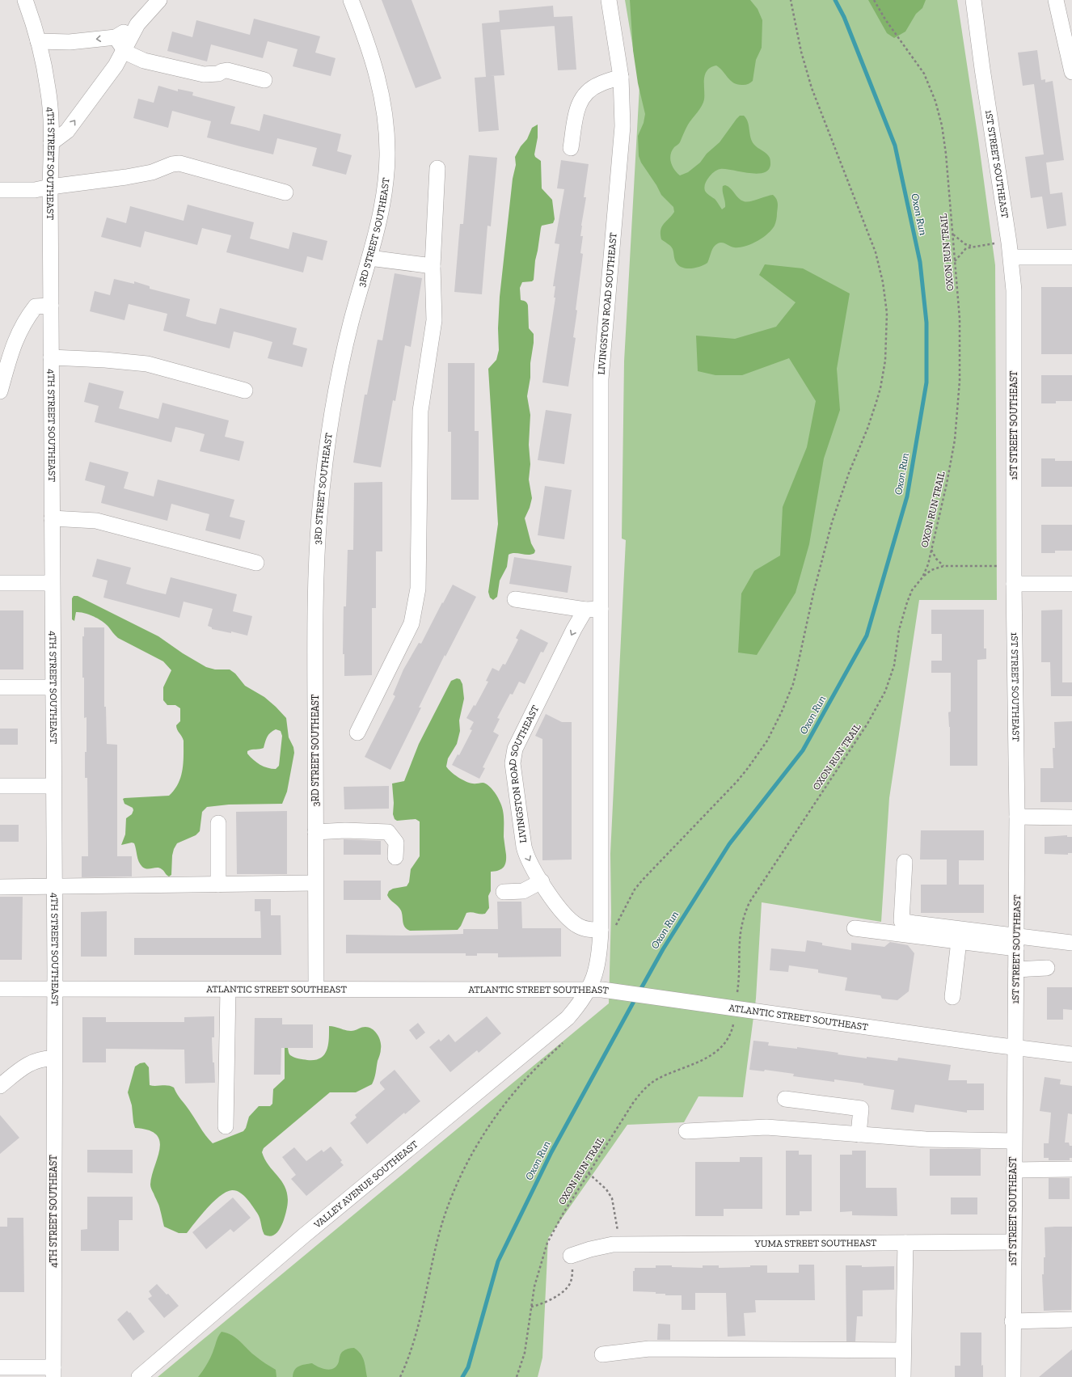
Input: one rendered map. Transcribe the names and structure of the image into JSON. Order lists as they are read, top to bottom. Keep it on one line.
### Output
{"streets":{"street":["4TH STREET SOUTHEAST","1ST STREET SOUTHEAST","3RD STREET SOUTHEAST","LIVINGSTON ROAD SOUTHEAST","ATLANTIC STREET SOUTHEAST","VALLEY AVENUE SOUTHEAST","YUMA STREET SOUTHEAST"],"path":["OXON RUN TRAIL"]},"crossings":[["4TH STREET SOUTHEAST","ATLANTIC STREET SOUTHEAST"],["1ST STREET SOUTHEAST","ATLANTIC STREET SOUTHEAST"],["1ST STREET SOUTHEAST","YUMA STREET SOUTHEAST"],["3RD STREET SOUTHEAST","ATLANTIC STREET SOUTHEAST"],["LIVINGSTON ROAD SOUTHEAST","ATLANTIC STREET SOUTHEAST"],["LIVINGSTON ROAD SOUTHEAST","VALLEY AVENUE SOUTHEAST"],["ATLANTIC STREET SOUTHEAST","VALLEY AVENUE SOUTHEAST"]],"water":["Oxon Run"]}
